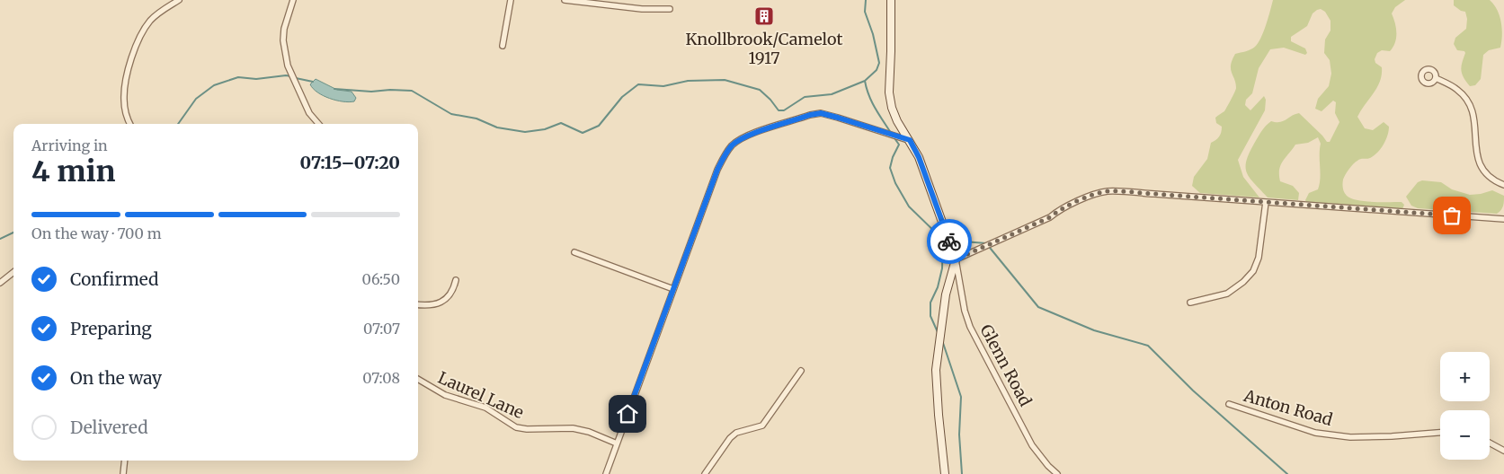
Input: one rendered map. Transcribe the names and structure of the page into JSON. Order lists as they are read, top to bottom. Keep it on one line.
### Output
{"streets":{"street":["Glenn Road","Laurel Lane","Anton Road"]},"places":{"building":["Knollbrook/Camelot 1917"]},"page":{"heading":["4 min","Arriving in","07:15–07:20"],"bar":"On the way · 700 m","list":[["Confirmed","06:50"],["Preparing","07:07"],["On the way","07:08"],"Delivered"],"map_buttons":["+","−"]}}
